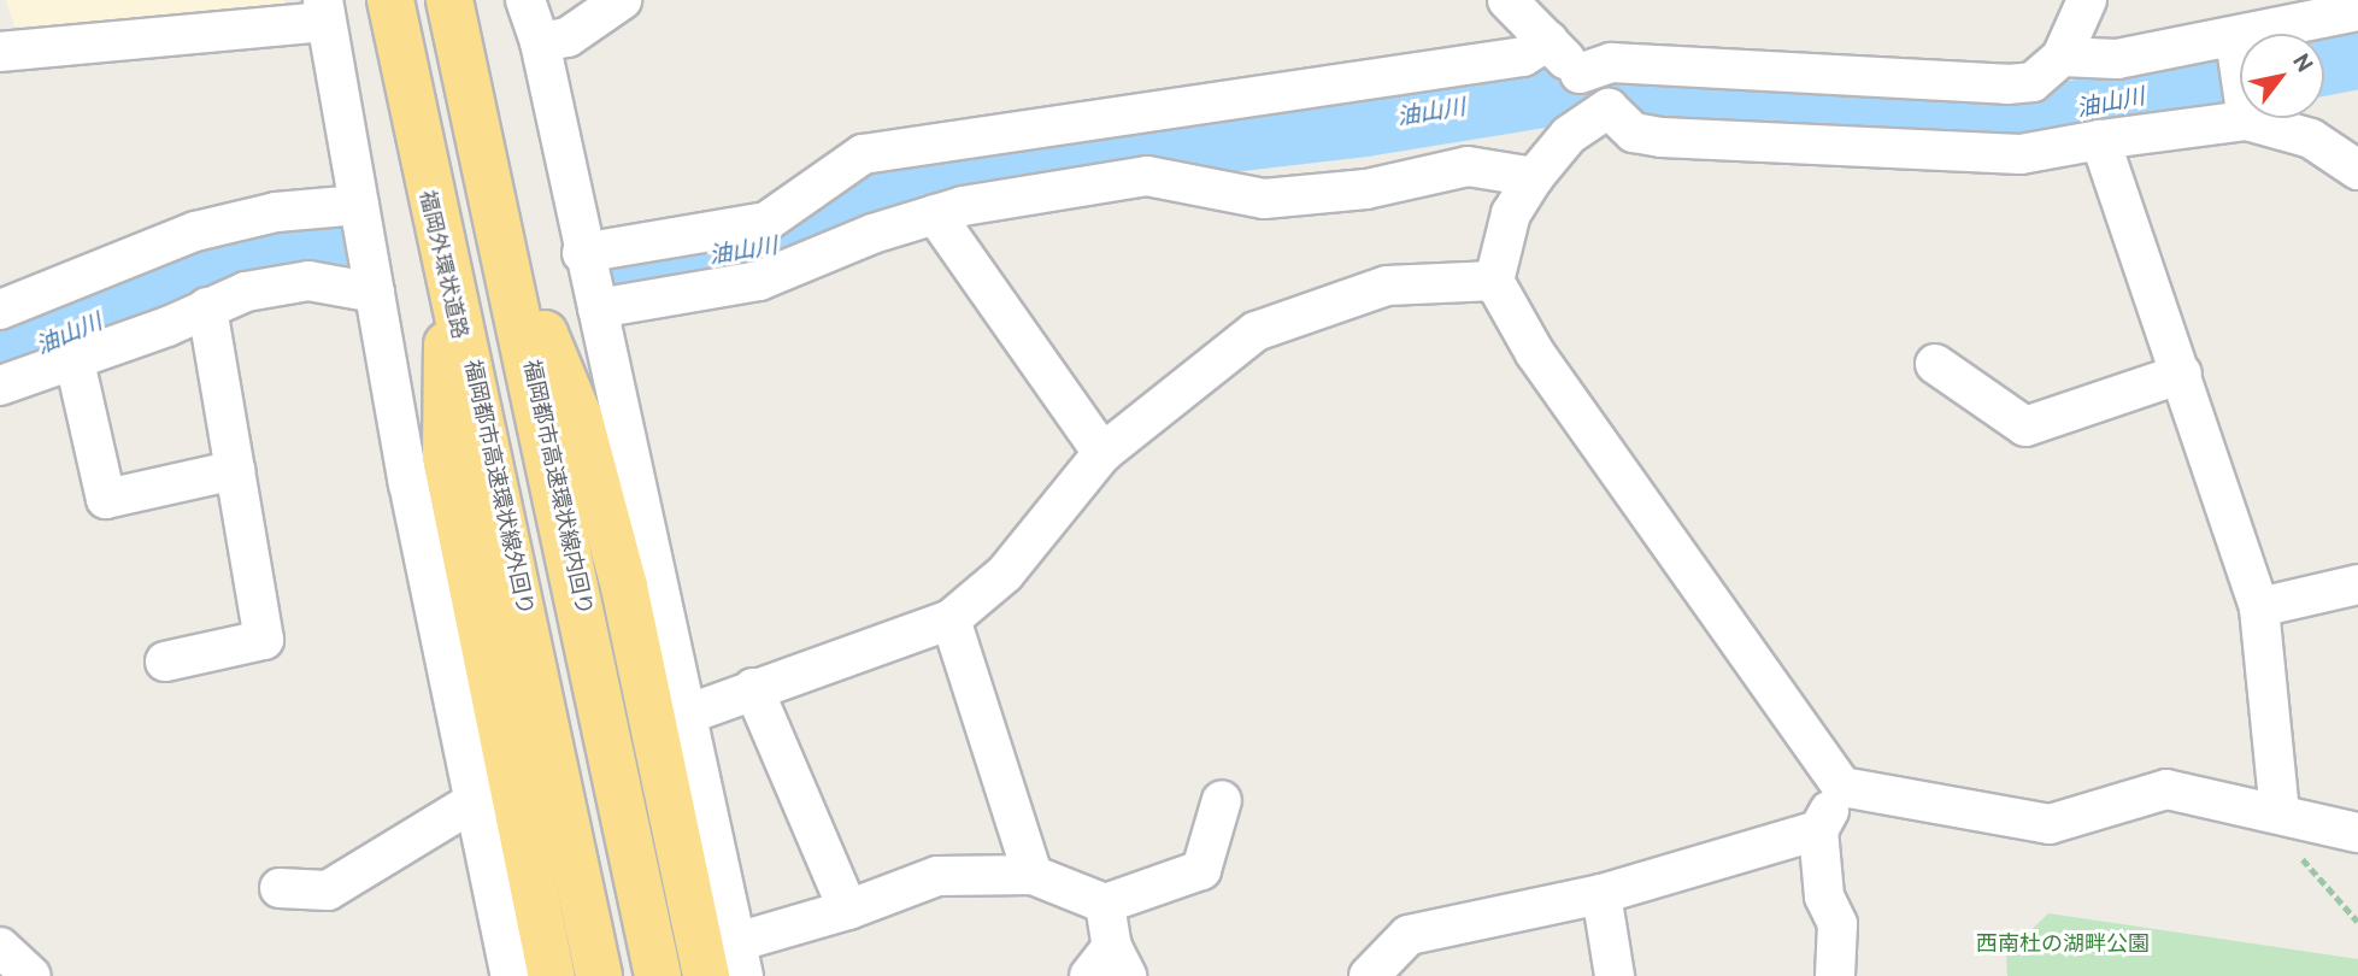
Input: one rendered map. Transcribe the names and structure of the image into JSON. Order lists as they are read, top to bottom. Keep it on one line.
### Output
{"streets":{"highway":["福岡外環状道路","福岡都市高速環状線外回り","福岡都市高速環状線内回り"]},"water":["油山川"],"parks":["西南杜の湖畔公園"],"north":"top right"}
